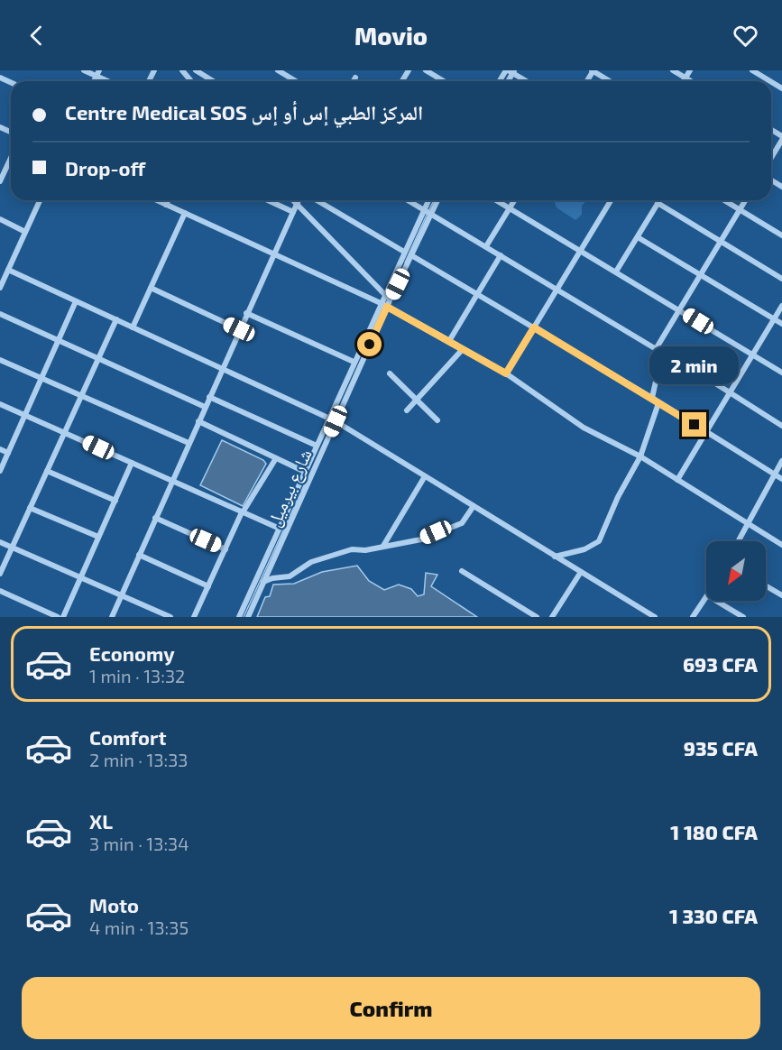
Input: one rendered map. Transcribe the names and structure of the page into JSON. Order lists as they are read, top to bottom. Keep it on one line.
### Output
{"streets":{"street":["شارع بيرميل"]},"north":"bottom left","page":{"header":"Movio","banner":["Centre Medical SOS المركز الطبي إس أو إس","Drop-off"],"bubble":"2 min","list":[{"name":"Economy","note":"1 min · 13:32","value":"693 CFA"},{"name":"Comfort","note":"2 min · 13:33","value":"935 CFA"},{"name":"XL","note":"3 min · 13:34","value":"1 180 CFA"},{"name":"Moto","note":"4 min · 13:35","value":"1 330 CFA"}],"buttons":"Confirm"}}
